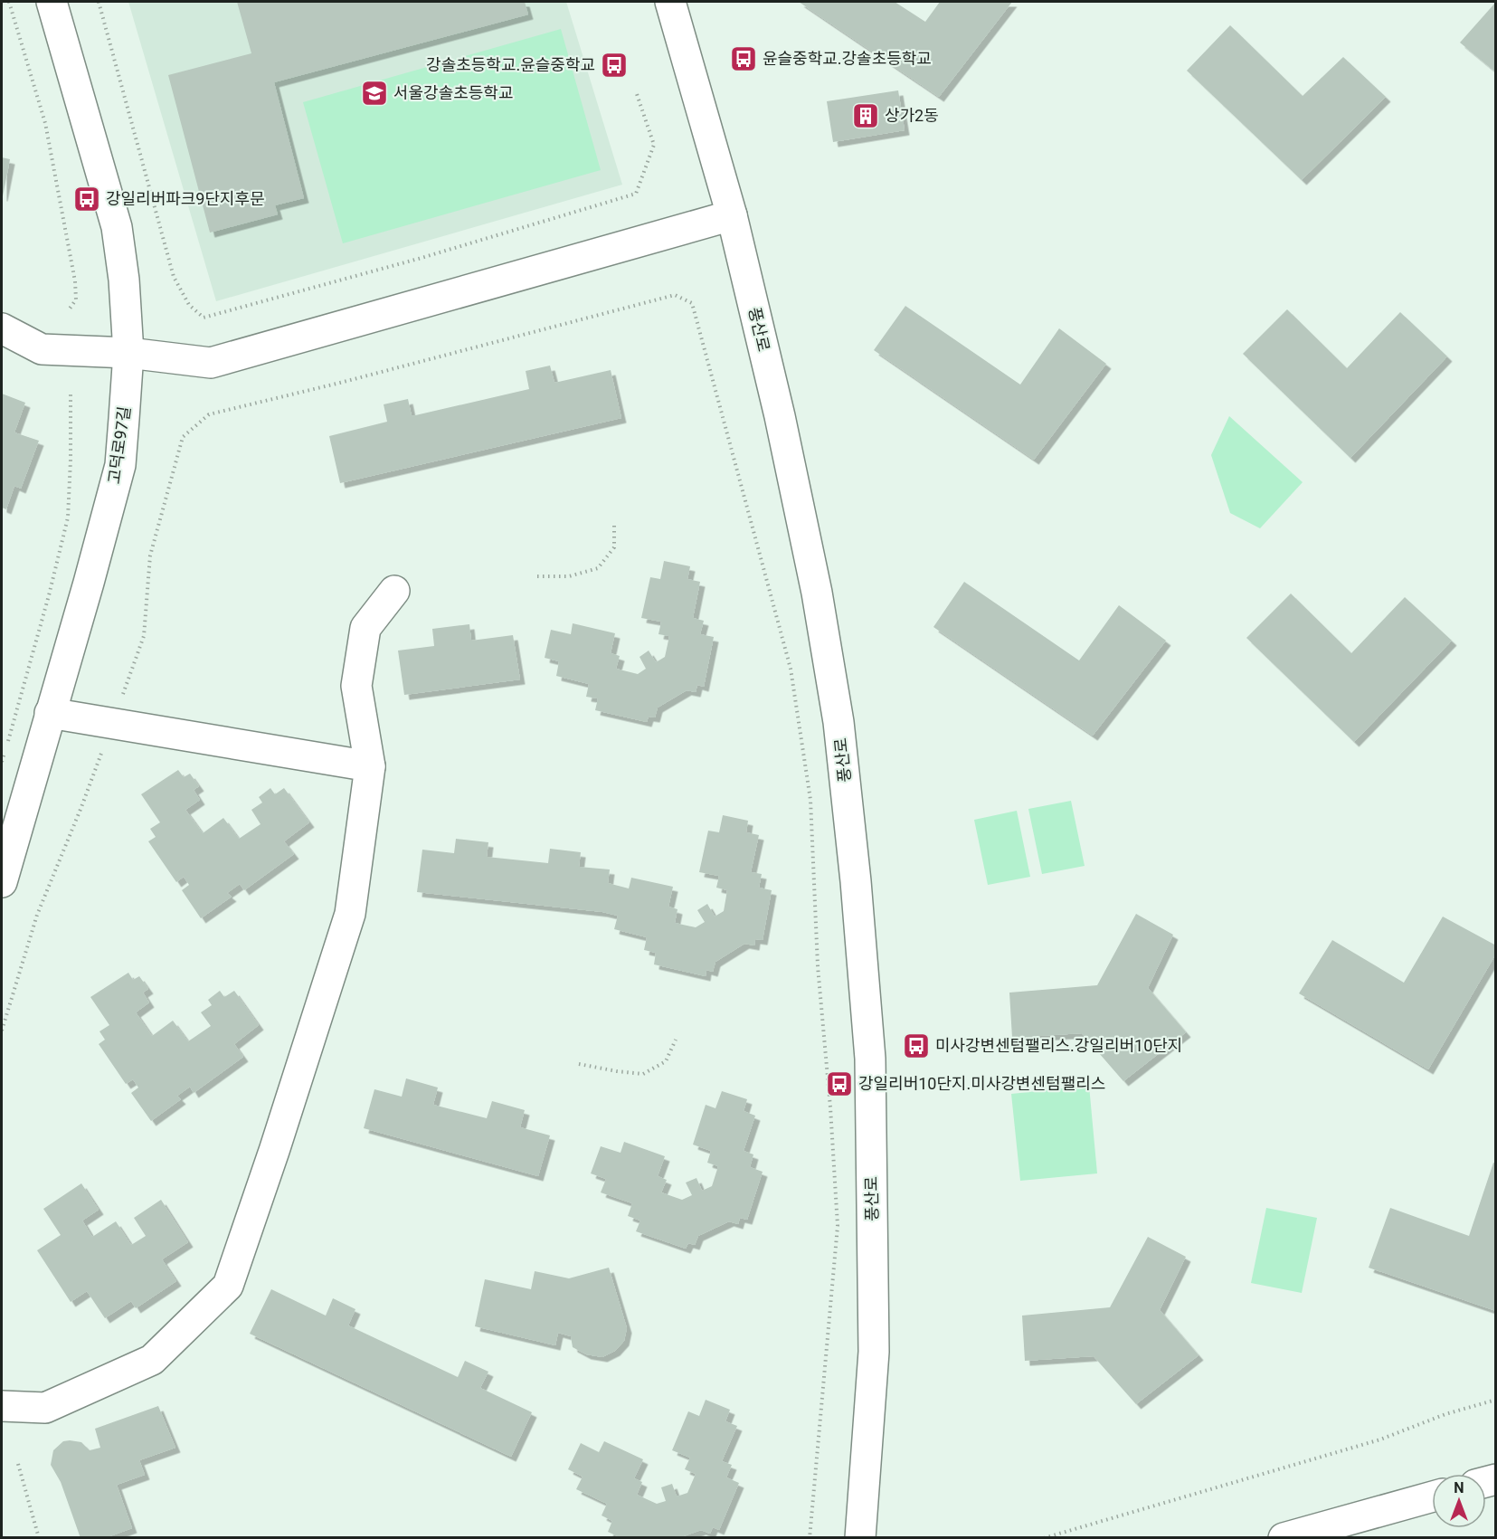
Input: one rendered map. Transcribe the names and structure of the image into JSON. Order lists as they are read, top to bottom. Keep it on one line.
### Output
{"streets":{"street":["풍산로","고덕로97길"]},"places":{"bus stop":["윤슬중학교.강솔초등학교","강솔초등학교.윤슬중학교","강일리버파크9단지후문","미사강변센텀팰리스.강일리버10단지","강일리버10단지.미사강변센텀팰리스"],"school or university":["서울강솔초등학교"],"building":["상가2동"]},"north":"top"}
